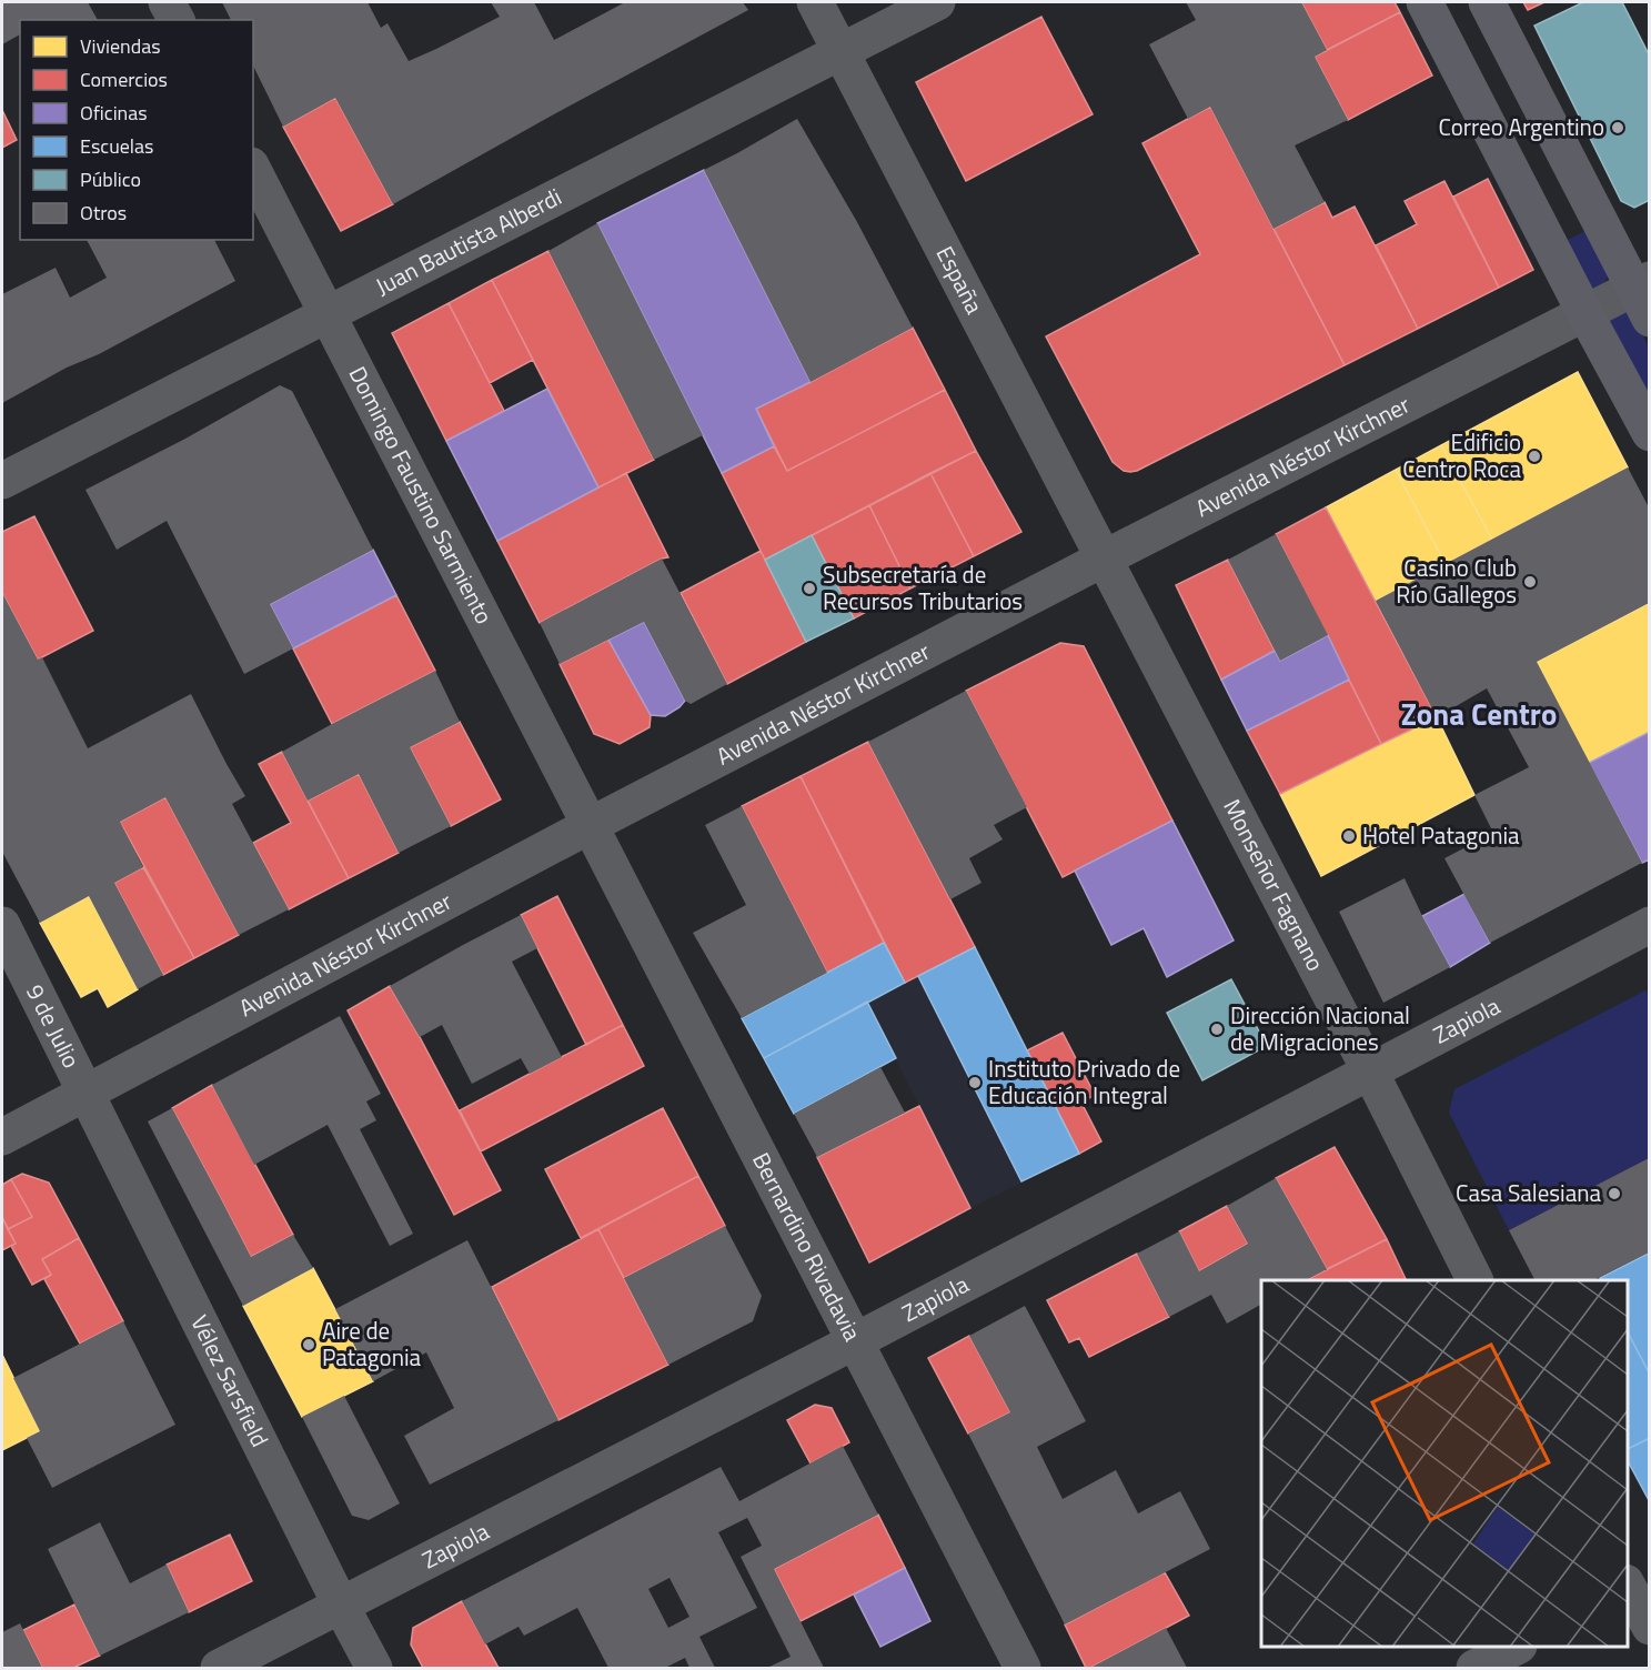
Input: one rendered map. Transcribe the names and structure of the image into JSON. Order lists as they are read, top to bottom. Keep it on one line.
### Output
{"streets":{"street":["Juan Bautista Alberdi","España","Avenida Néstor Kirchner","Domingo Faustino Sarmiento","Monseñor Fagnano","Zapiola","9 de Julio","Bernardino Rivadavia","Vélez Sarsfield"]},"crossings":[["Juan Bautista Alberdi","España"],["Juan Bautista Alberdi","Domingo Faustino Sarmiento"],["España","Avenida Néstor Kirchner"],["España","Monseñor Fagnano"],["Avenida Néstor Kirchner","Domingo Faustino Sarmiento"],["Avenida Néstor Kirchner","Monseñor Fagnano"],["Avenida Néstor Kirchner","9 de Julio"],["Avenida Néstor Kirchner","Bernardino Rivadavia"],["Avenida Néstor Kirchner","Vélez Sarsfield"],["Domingo Faustino Sarmiento","Bernardino Rivadavia"],["Monseñor Fagnano","Zapiola"],["Zapiola","Bernardino Rivadavia"],["Zapiola","Vélez Sarsfield"],["9 de Julio","Vélez Sarsfield"]],"districts":["Zona Centro"],"places":["Correo Argentino","Edificio Centro Roca","Casino Club Río Gallegos","Subsecretaría de Recursos Tributarios","Hotel Patagonia","Dirección Nacional de Migraciones","Instituto Privado de Educación Integral","Casa Salesiana","Aire de Patagonia"],"legend":["Viviendas","Comercios","Oficinas","Escuelas","Público","Otros"]}
